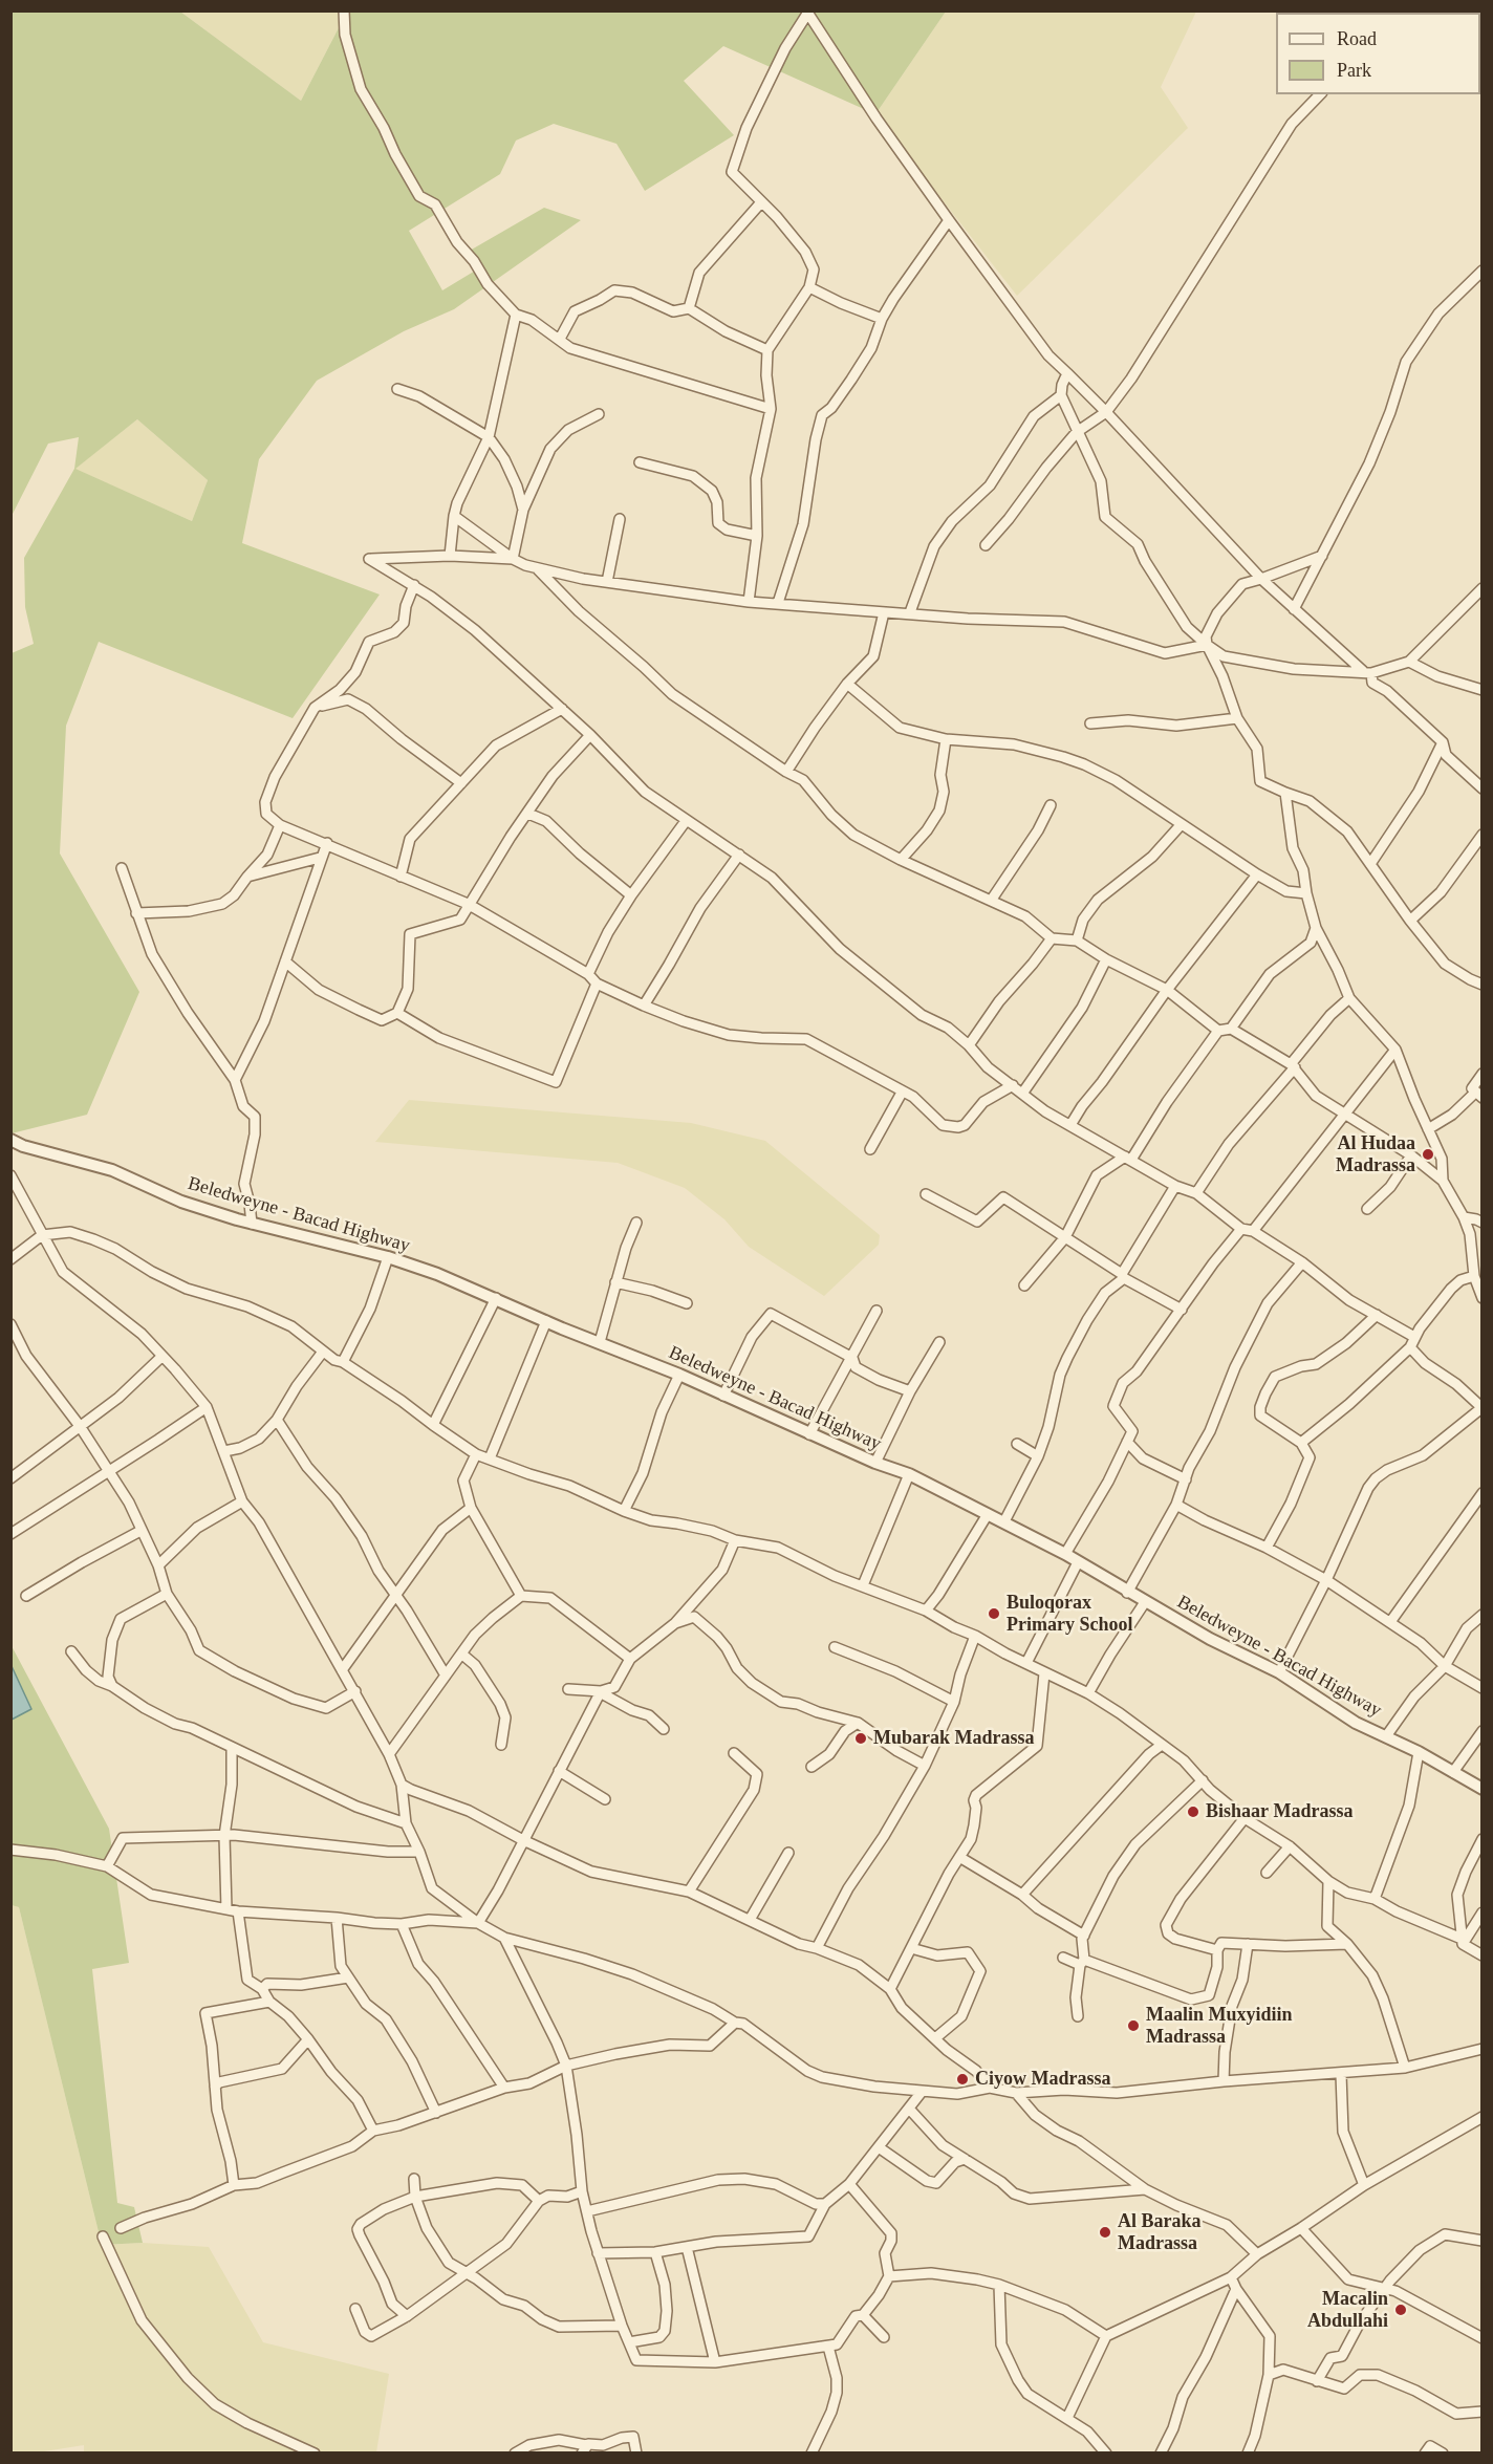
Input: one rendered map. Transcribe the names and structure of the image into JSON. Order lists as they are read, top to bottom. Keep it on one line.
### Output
{"streets":{"street":["Beledweyne - Bacad Highway"]},"places":["Al Hudaa Madrassa","Buloqorax Primary School","Mubarak Madrassa","Bishaar Madrassa","Maalin Muxyidiin Madrassa","Ciyow Madrassa","Al Baraka Madrassa","Macalin Abdullahi"],"legend":["Road","Park"]}
